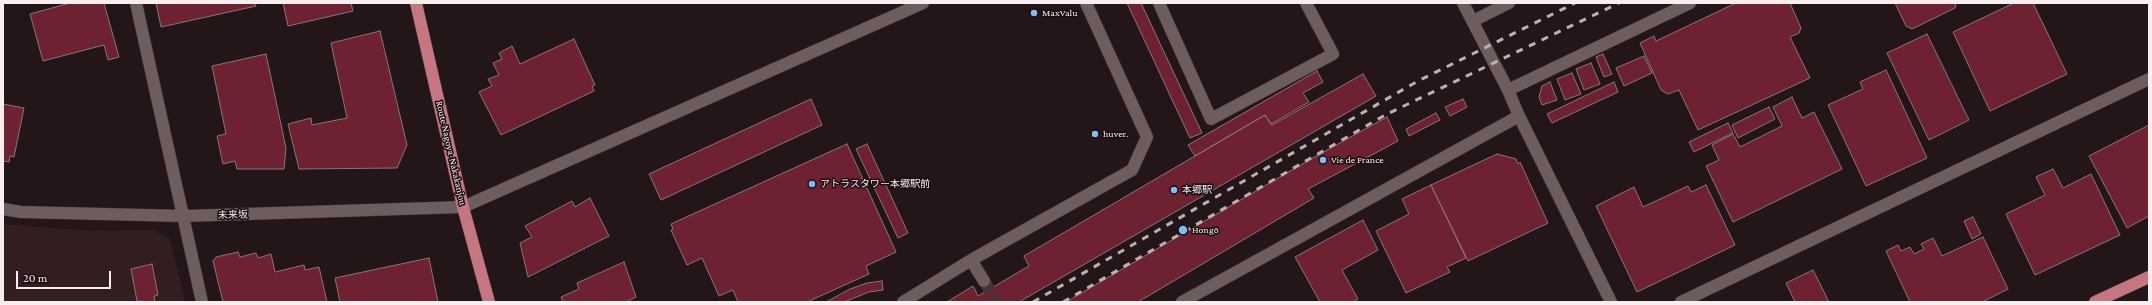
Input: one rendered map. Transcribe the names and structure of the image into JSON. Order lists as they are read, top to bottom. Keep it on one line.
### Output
{"streets":{"main road":["Route Nagoya-Nakakanjou"],"street":["未来坂"]},"crossings":[["Route Nagoya-Nakakanjou","未来坂"]],"places":["MaxValu","huver.","Vie de France","アトラスタワー本郷駅前","本郷駅","Hongō"],"scale_bar":"20 m"}
